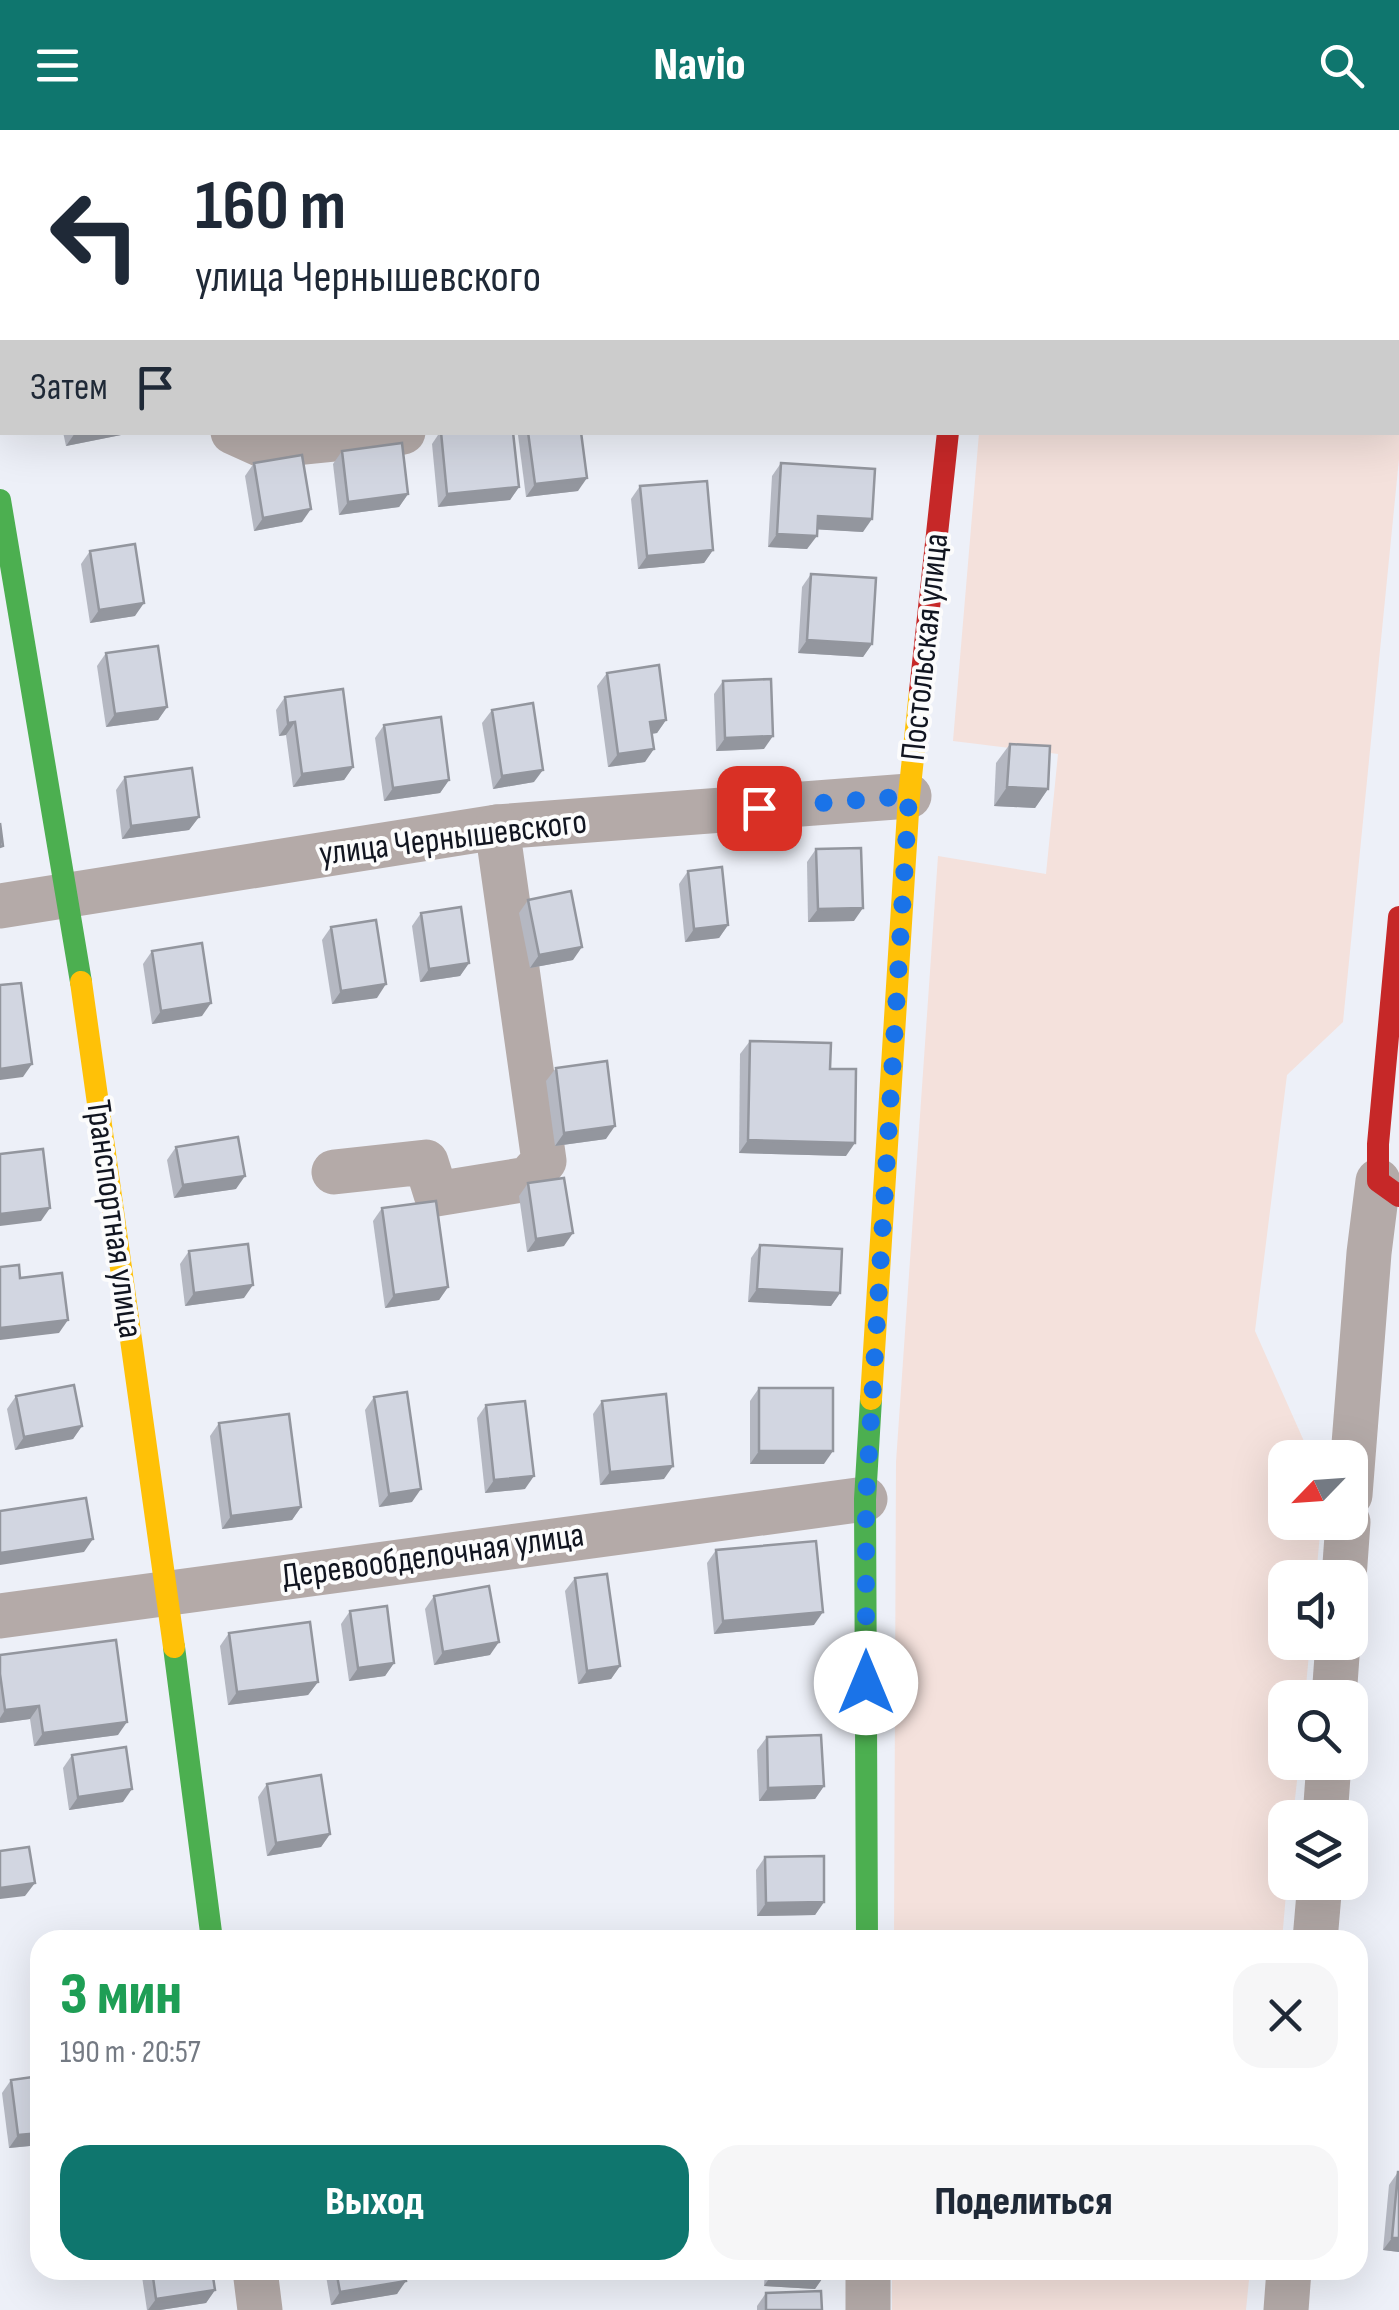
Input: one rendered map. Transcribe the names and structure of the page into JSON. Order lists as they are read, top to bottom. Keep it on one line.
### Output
{"streets":{"street":["Постольская улица","улица Чернышевского","Транспортная улица","Деревообделочная улица"]},"crossings":[["Постольская улица","улица Чернышевского"],["Постольская улица","Деревообделочная улица"],["улица Чернышевского","Транспортная улица"],["Транспортная улица","Деревообделочная улица"]],"north":"bottom left","page":{"header":"Navio","turn":["160 m","улица Чернышевского"],"then":"Затем","heading":["3 мин","190 m · 20:57"],"buttons":["Выход","Поделиться"]}}
